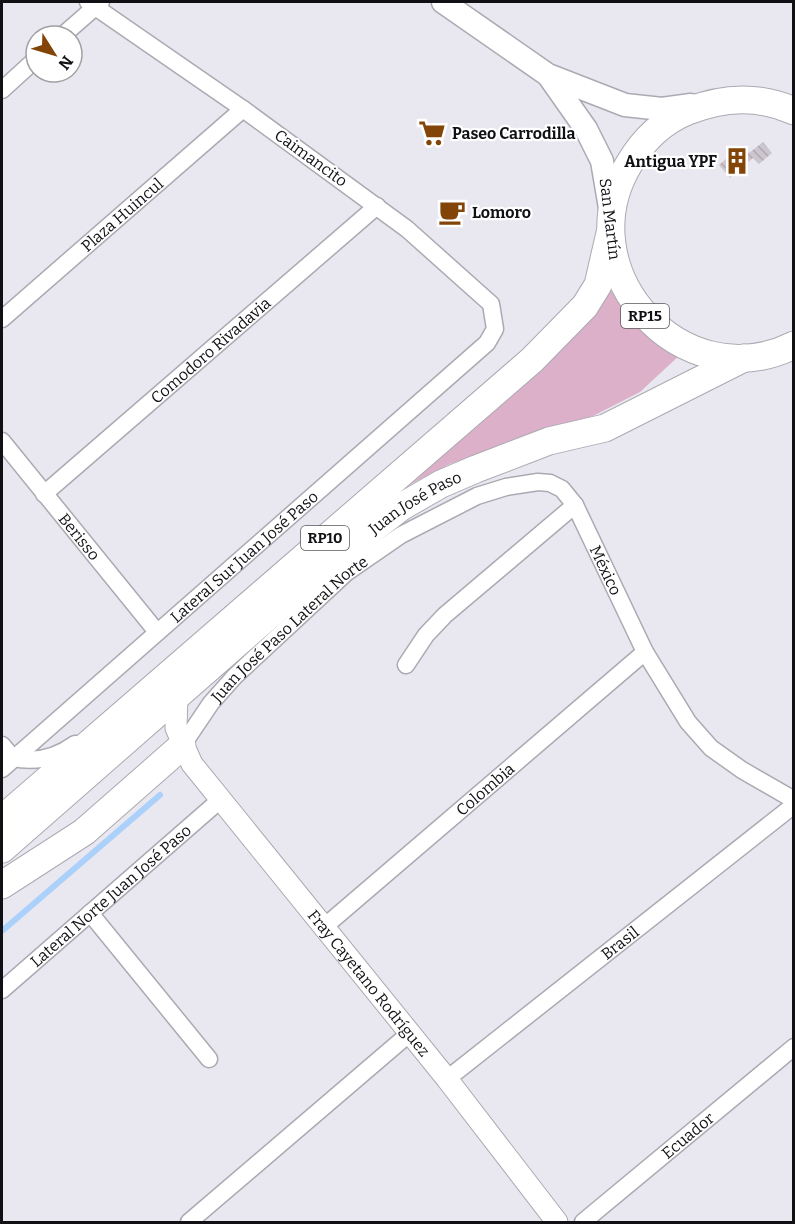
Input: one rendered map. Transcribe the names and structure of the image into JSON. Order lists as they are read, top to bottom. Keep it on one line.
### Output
{"streets":{"highway":["San Martín","RP15","Juan José Paso","RP10"],"street":["Caimancito","Plaza Huincul","Comodoro Rivadavia","Berisso","Lateral Sur Juan José Paso","México","Juan José Paso Lateral Norte","Colombia","Lateral Norte Juan José Paso","Brasil","Fray Cayetano Rodríguez","Ecuador"]},"crossings":[["Caimancito","Plaza Huincul"],["Caimancito","Comodoro Rivadavia"],["Caimancito","Lateral Sur Juan José Paso"],["San Martín","Juan José Paso"],["Comodoro Rivadavia","Berisso"],["Berisso","Lateral Sur Juan José Paso"],["México","Juan José Paso Lateral Norte"],["México","Colombia"],["Juan José Paso Lateral Norte","Fray Cayetano Rodríguez"],["Colombia","Fray Cayetano Rodríguez"],["Lateral Norte Juan José Paso","Fray Cayetano Rodríguez"],["Brasil","Fray Cayetano Rodríguez"]],"places":{"supermarket":["Paseo Carrodilla"],"building":["Antigua YPF"],"cafe":["Lomoro"]},"north":"bottom right"}
